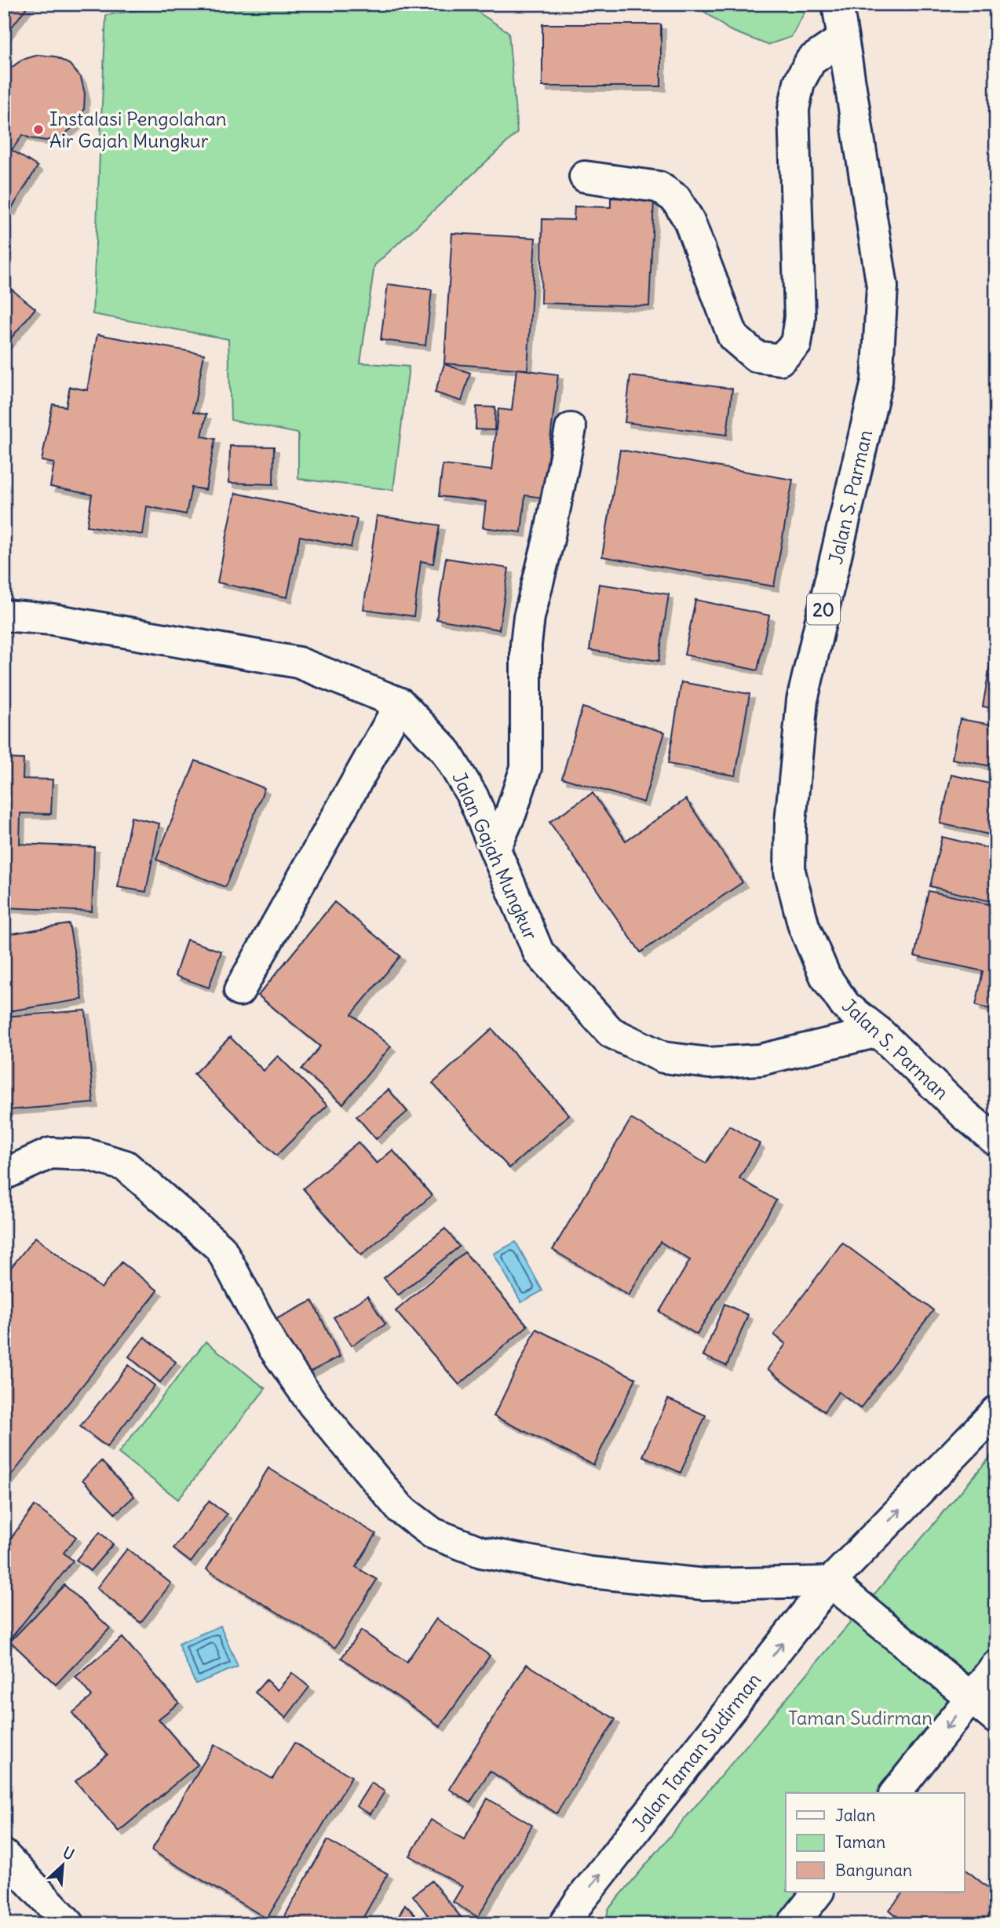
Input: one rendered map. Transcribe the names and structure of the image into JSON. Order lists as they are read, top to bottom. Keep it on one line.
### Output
{"streets":{"main road":["Jalan S. Parman","20","Jalan Gajah Mungkur","Jalan Taman Sudirman"]},"crossings":[["Jalan S. Parman","Jalan Gajah Mungkur"]],"parks":["Taman Sudirman"],"places":["Instalasi Pengolahan Air Gajah Mungkur"],"legend":["Jalan","Taman","Bangunan"],"north":"top right"}
